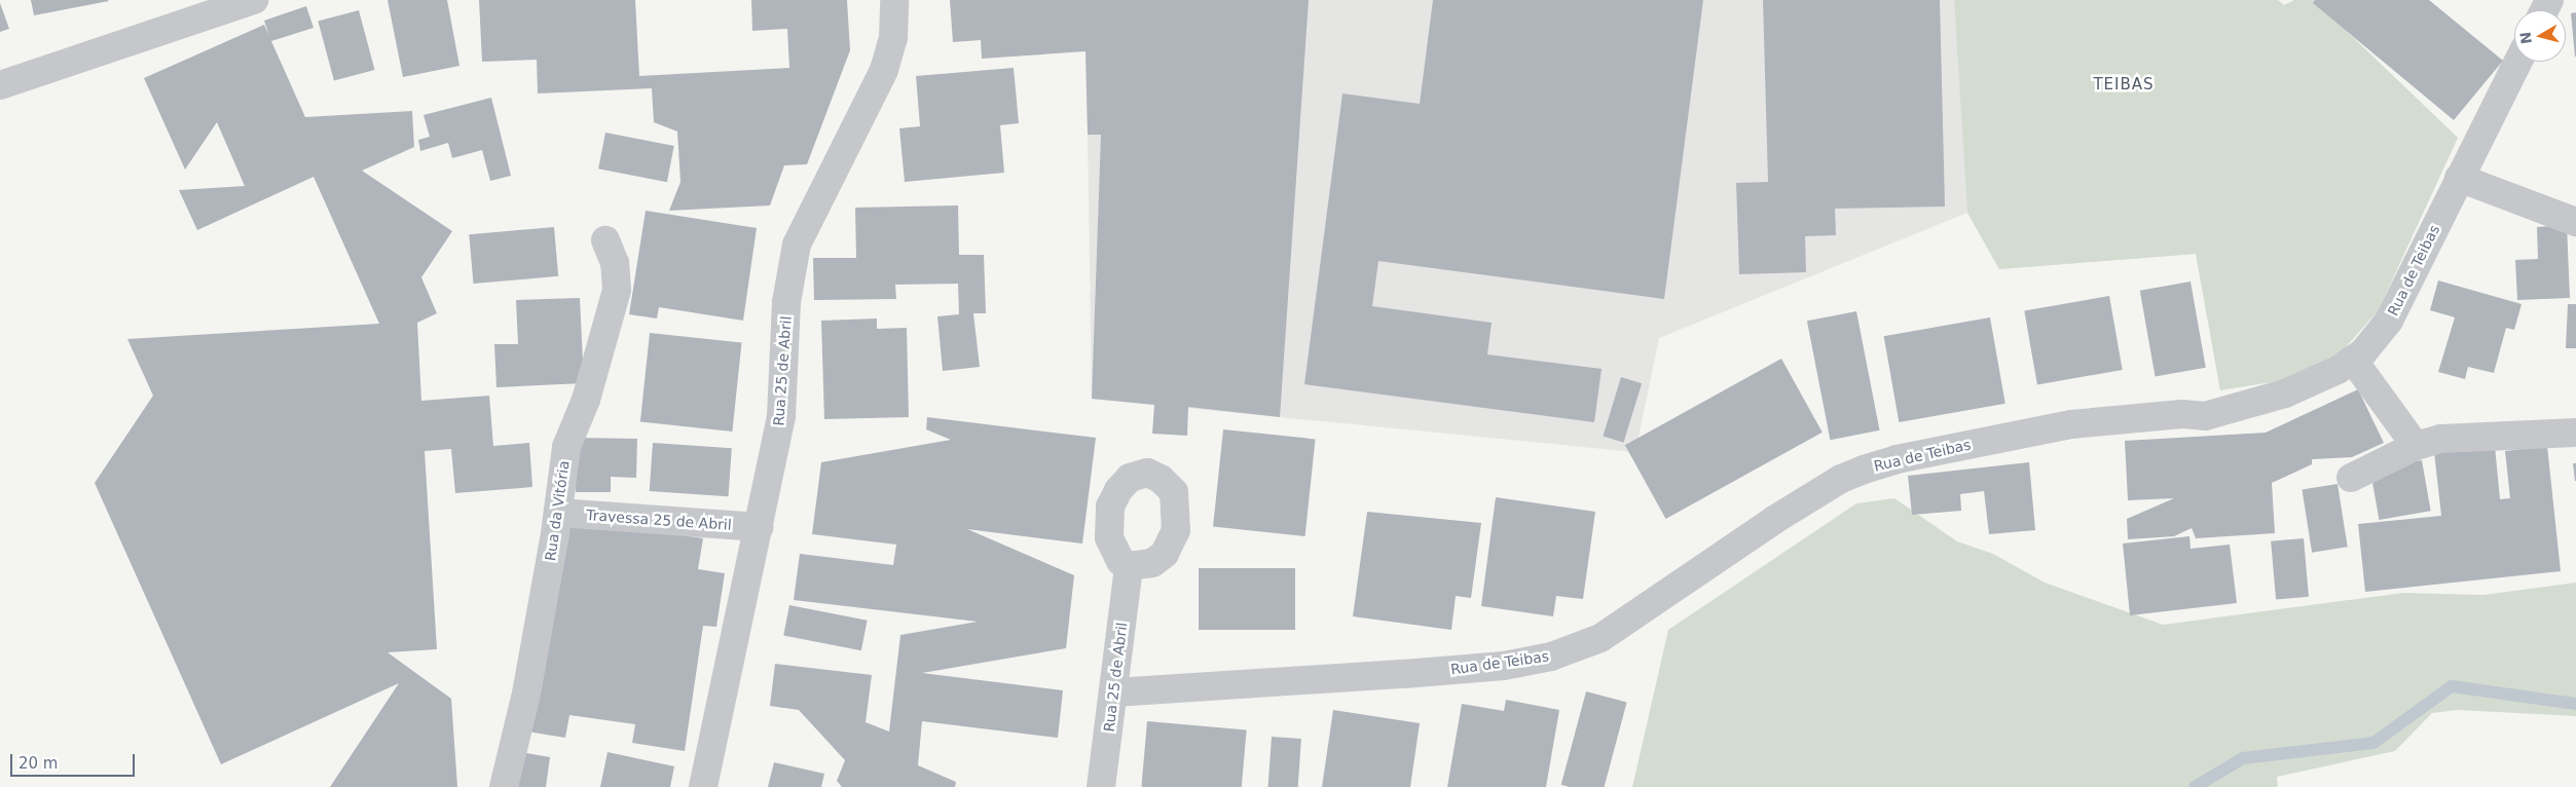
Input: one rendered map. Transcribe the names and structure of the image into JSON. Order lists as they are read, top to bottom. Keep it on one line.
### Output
{"streets":{"street":["Rua de Teibas","Rua 25 de Abril","Rua da Vitória","Travessa 25 de Abril"]},"crossings":[["Rua de Teibas","Rua 25 de Abril"],["Rua 25 de Abril","Travessa 25 de Abril"],["Rua da Vitória","Travessa 25 de Abril"]],"districts":["TEIBAS"],"scale_bar":"20 m","north":"left"}
